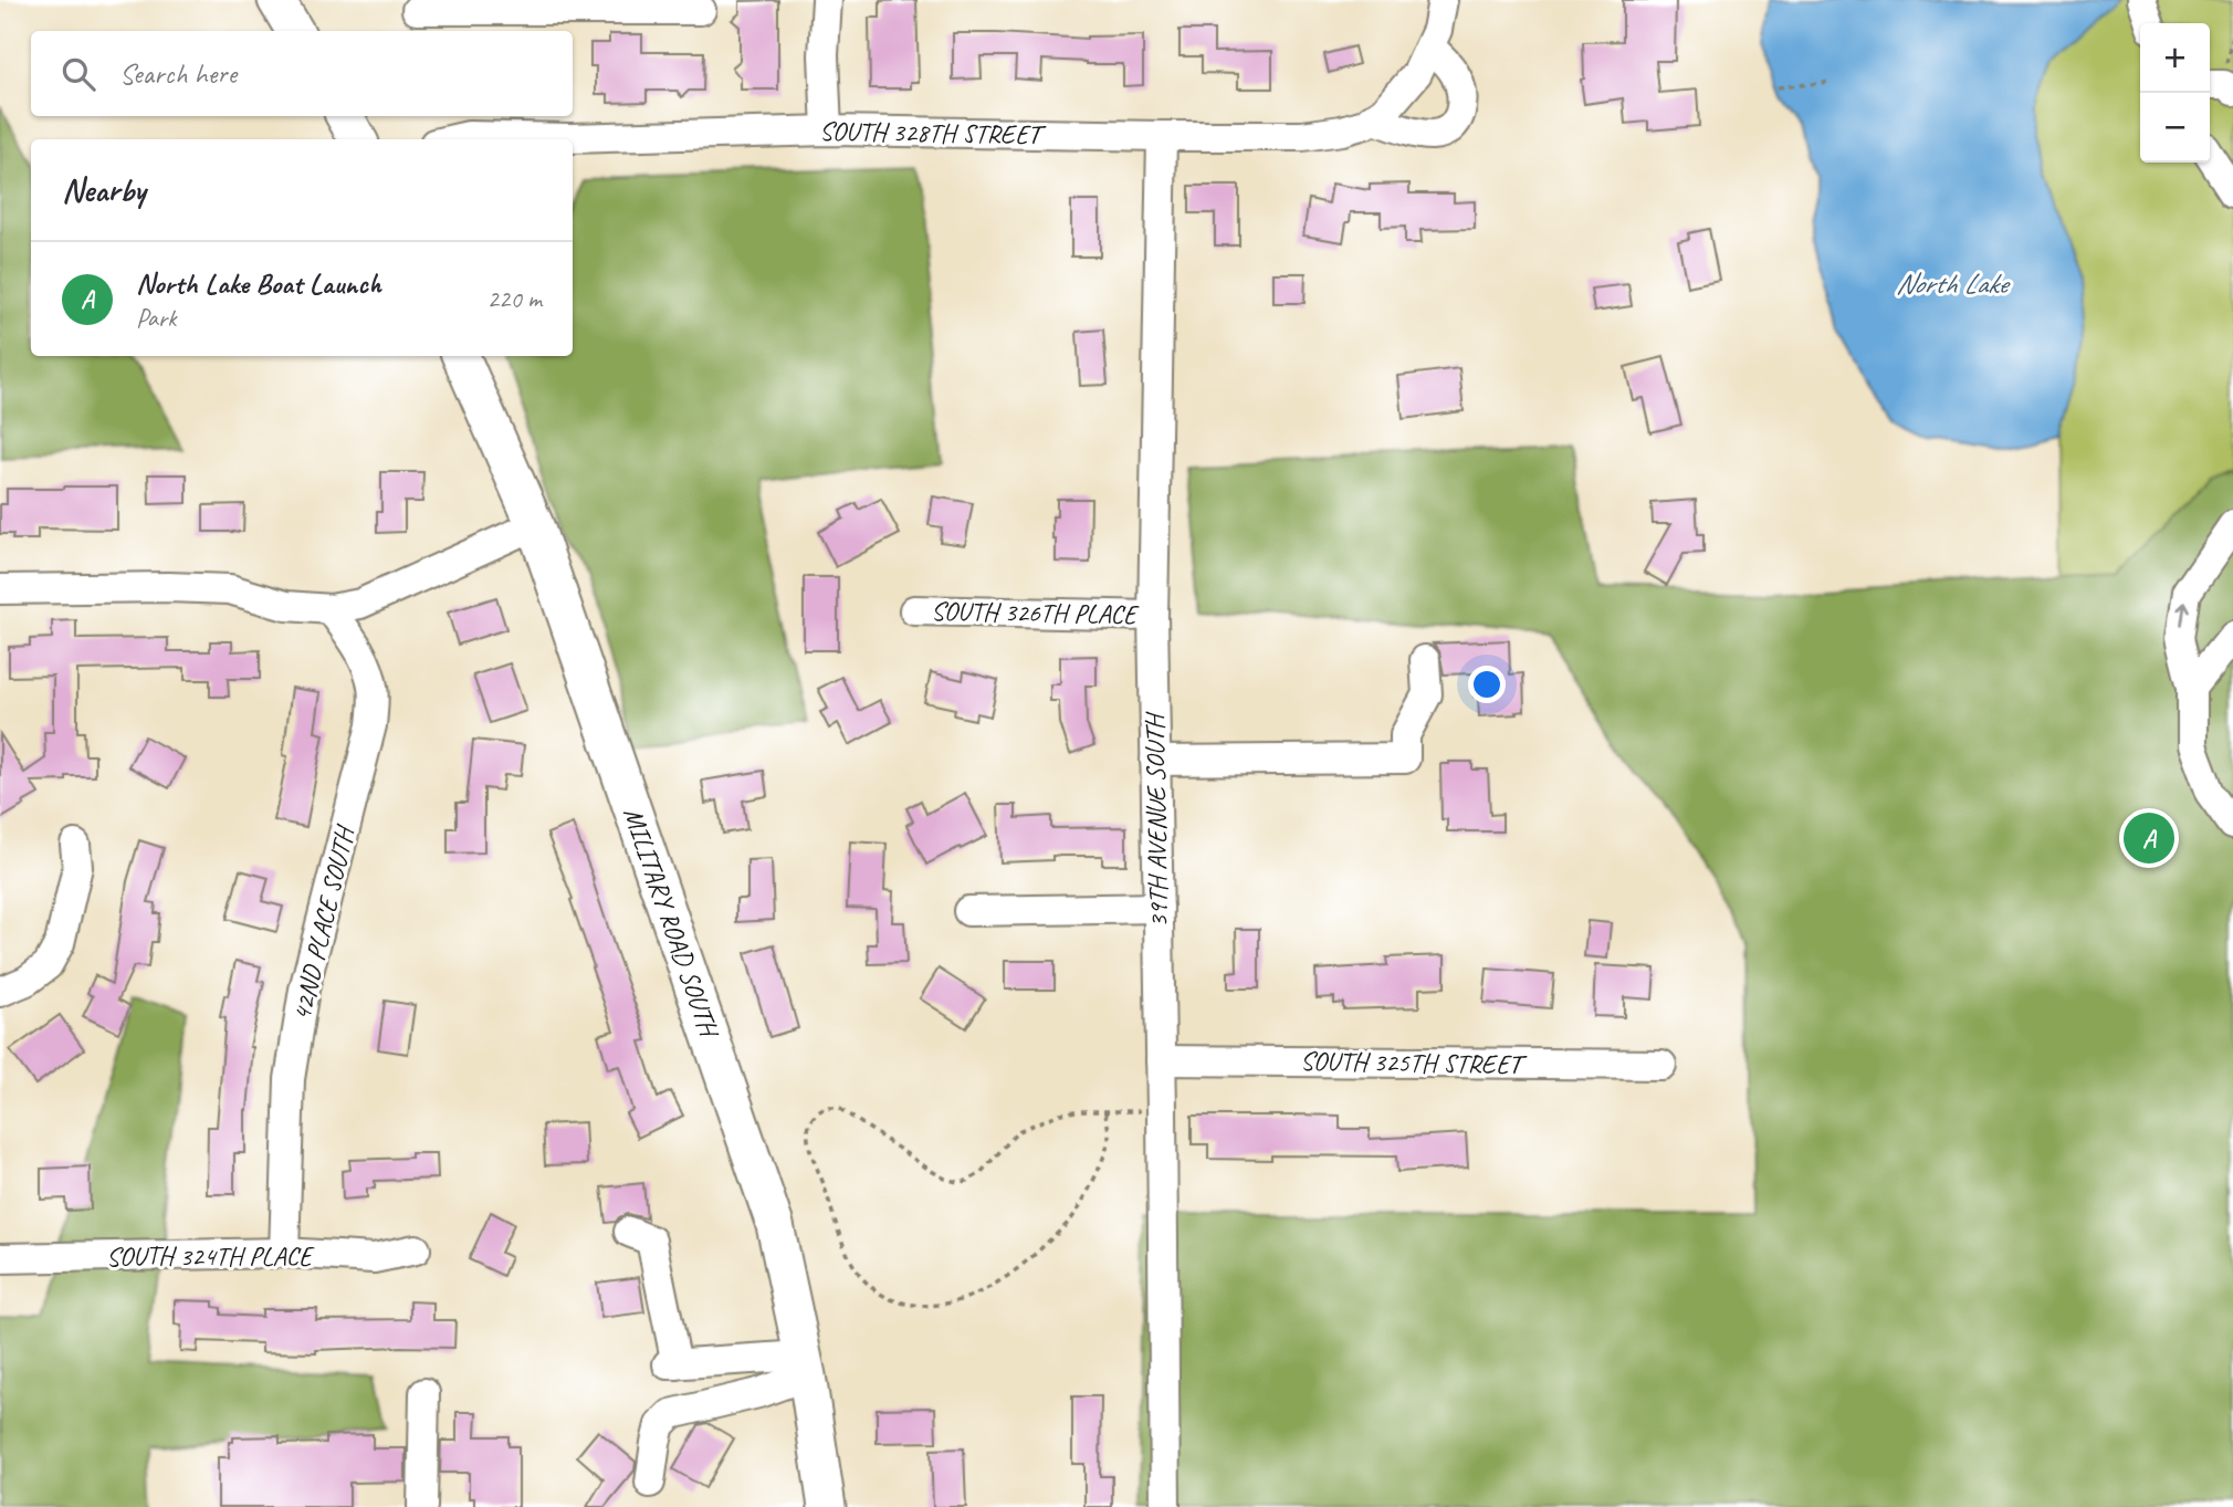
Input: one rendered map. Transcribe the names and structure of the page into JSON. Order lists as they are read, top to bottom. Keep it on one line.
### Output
{"streets":{"main road":["MILITARY ROAD SOUTH"],"street":["SOUTH 328TH STREET","SOUTH 326TH PLACE","39TH AVENUE SOUTH","42ND PLACE SOUTH","SOUTH 325TH STREET","SOUTH 324TH PLACE"]},"crossings":[["SOUTH 328TH STREET","39TH AVENUE SOUTH"],["SOUTH 326TH PLACE","39TH AVENUE SOUTH"],["39TH AVENUE SOUTH","SOUTH 325TH STREET"],["42ND PLACE SOUTH","SOUTH 324TH PLACE"]],"water":["North Lake"],"page":{"map_buttons":["+","−"],"search":"Search here","heading":"Nearby","list":[{"mark":"A","name":"North Lake Boat Launch","note":"Park","value":"220 m"}],"pins":"A"}}
